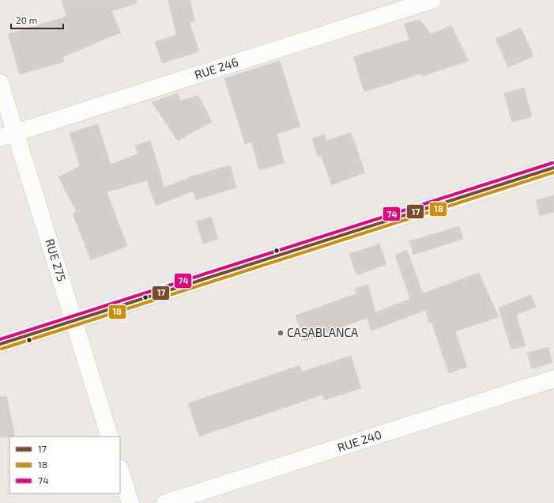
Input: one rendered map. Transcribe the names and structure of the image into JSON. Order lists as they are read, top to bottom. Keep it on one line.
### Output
{"streets":{"street":["RUE 246","RUE 275","RUE 240"]},"crossings":[["RUE 246","RUE 275"]],"places":["CASABLANCA"],"lines":["transit line 74","transit line 17","transit line 18"],"legend":["17","18","74"],"scale_bar":"20 m"}
